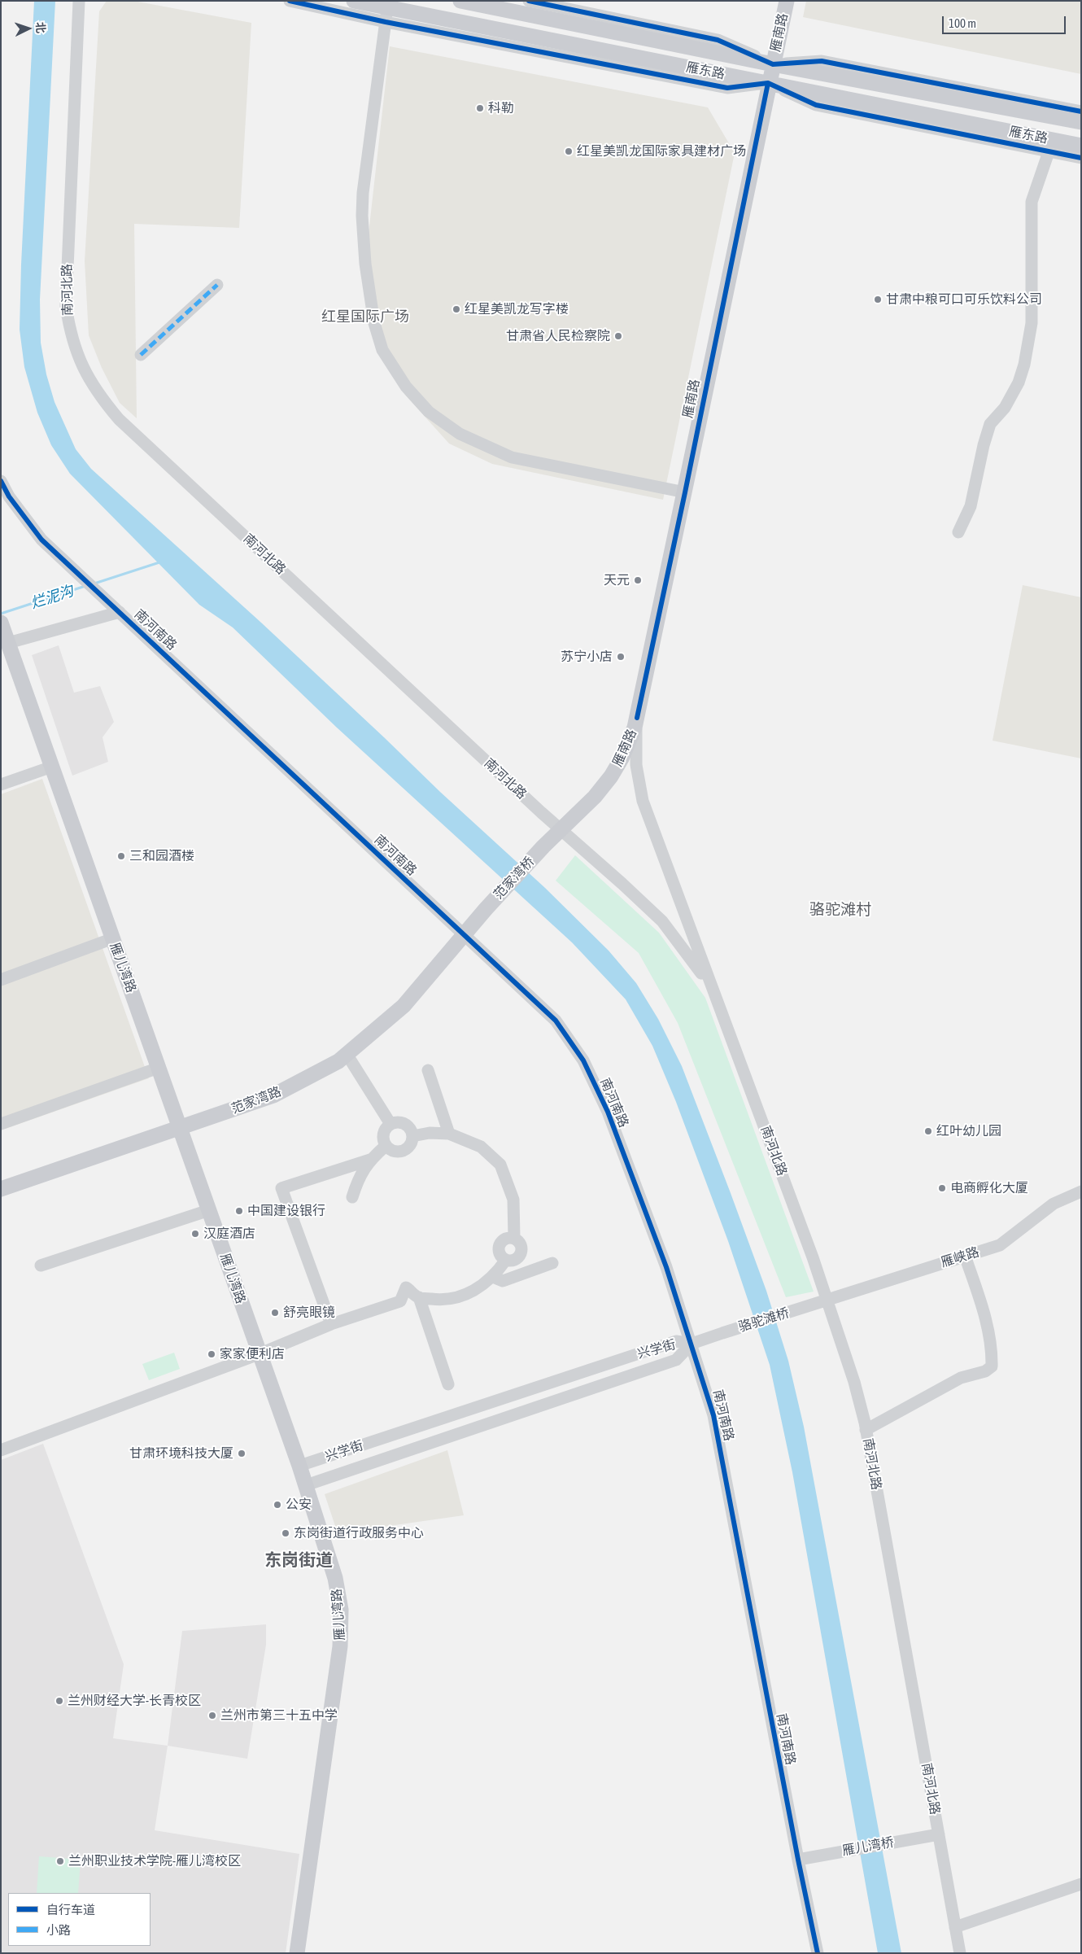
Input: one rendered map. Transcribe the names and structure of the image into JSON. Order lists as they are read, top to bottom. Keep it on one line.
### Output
{"streets":{"main road":["雁南路","雁东路","范家湾桥","雁儿湾路","范家湾路"],"street":["南河北路","南河南路","雁峡路","骆驼滩桥","兴学街","雁儿湾桥"]},"crossings":[["雁南路","雁东路"],["雁南路","南河北路"],["雁南路","范家湾桥"],["南河北路","雁峡路"],["南河北路","雁儿湾桥"],["南河南路","范家湾桥"],["南河南路","范家湾路"],["南河南路","骆驼滩桥"],["南河南路","兴学街"],["南河南路","雁儿湾桥"],["范家湾桥","范家湾路"],["雁儿湾路","范家湾路"],["雁儿湾路","兴学街"],["雁峡路","骆驼滩桥"],["骆驼滩桥","兴学街"]],"districts":["红星国际广场","骆驼滩村","东岗街道"],"water":["烂泥沟"],"places":["科勒","红星美凯龙国际家具建材广场","甘肃中粮可口可乐饮料公司","红星美凯龙写字楼","甘肃省人民检察院","天元","苏宁小店","三和园酒楼","红叶幼儿园","电商孵化大厦","中国建设银行","汉庭酒店","舒亮眼镜","家家便利店","甘肃环境科技大厦","公安","东岗街道行政服务中心","兰州财经大学-长青校区","兰州市第三十五中学","兰州职业技术学院-雁儿湾校区"],"legend":["自行车道","小路"],"scale_bar":"100 m","north":"right"}
